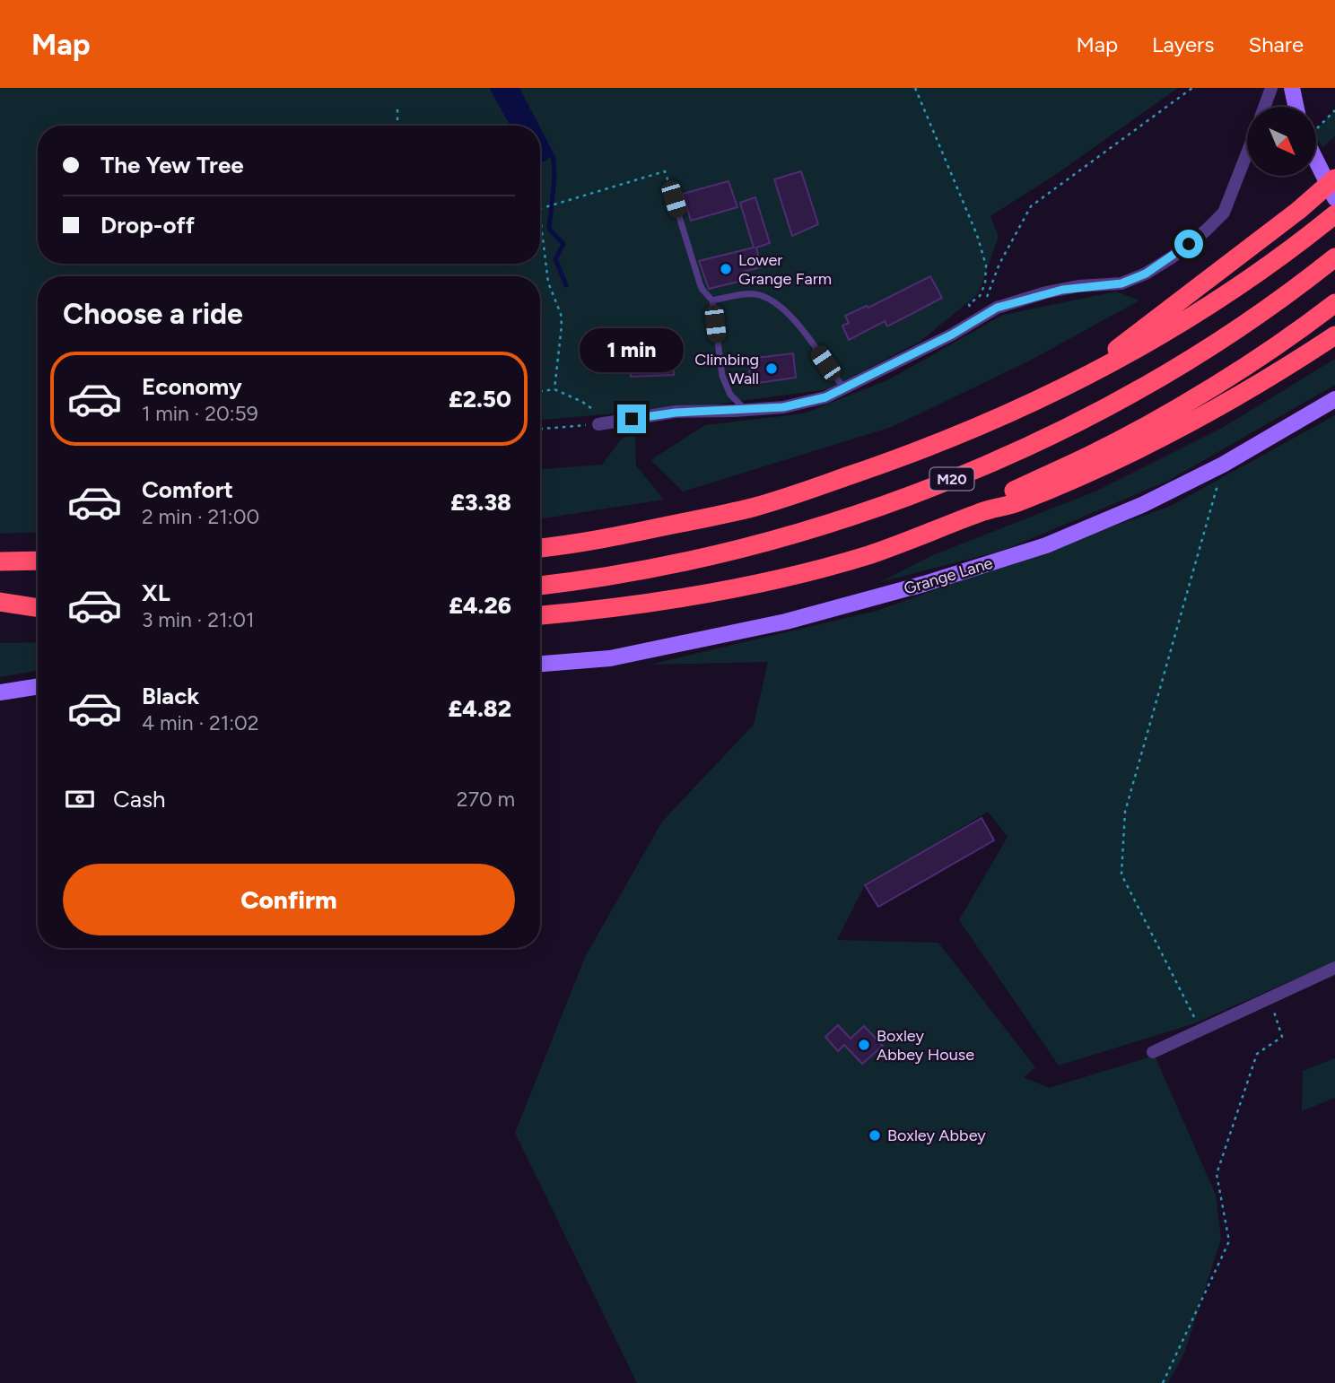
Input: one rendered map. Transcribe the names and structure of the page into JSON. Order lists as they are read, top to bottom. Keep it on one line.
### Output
{"streets":{"highway":["M20"],"street":["Grange Lane"]},"places":["Lower Grange Farm","Climbing Wall","Boxley Abbey House","Boxley Abbey"],"north":"bottom right","page":{"header":"Map","nav":["Map","Layers","Share"],"banner":["The Yew Tree","Drop-off"],"heading":"Choose a ride","bubble":"1 min","list":[{"name":"Economy","note":"1 min · 20:59","value":"£2.50"},{"name":"Comfort","note":"2 min · 21:00","value":"£3.38"},{"name":"XL","note":"3 min · 21:01","value":"£4.26"},{"name":"Black","note":"4 min · 21:02","value":"£4.82"}],"pay":["Cash","270 m"],"buttons":"Confirm"}}
